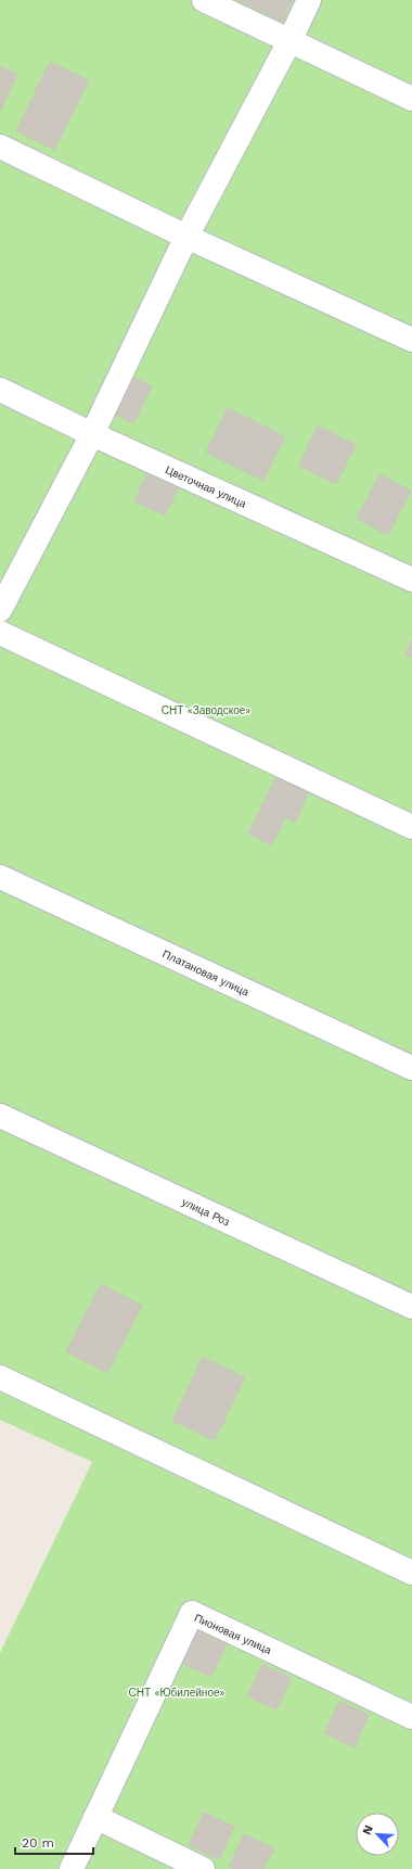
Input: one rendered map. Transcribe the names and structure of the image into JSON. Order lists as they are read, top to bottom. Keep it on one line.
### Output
{"streets":{"street":["Цветочная улица","Платановая улица","улица Роз","Пионовая улица"]},"parks":["СНТ «Заводское»","СНТ «Юбилейное»"],"scale_bar":"20 m","north":"top left"}
